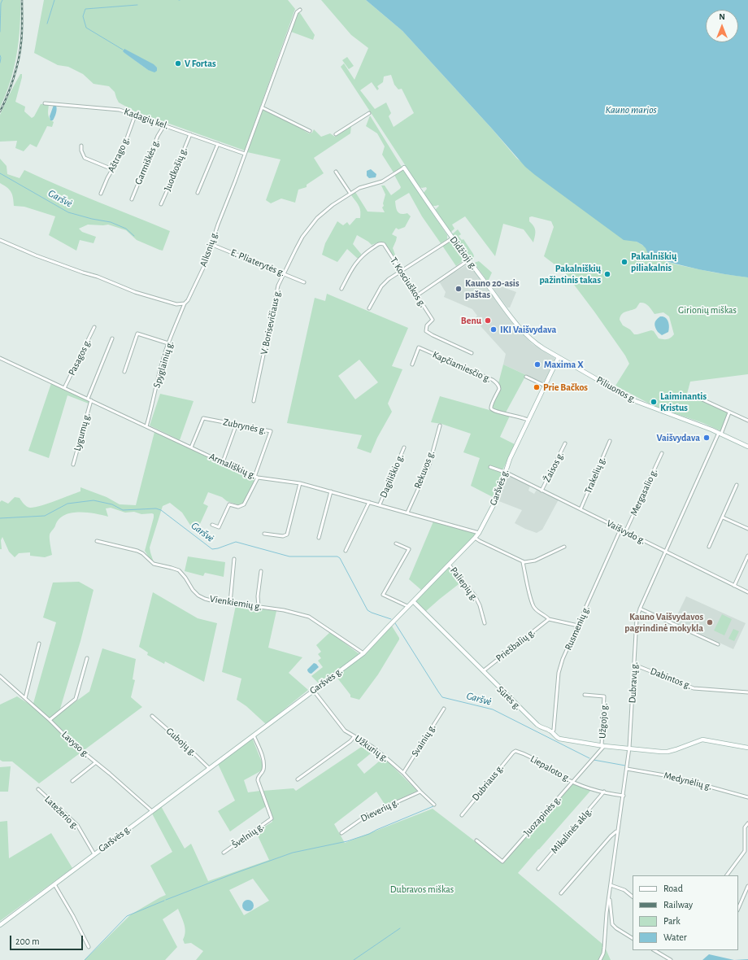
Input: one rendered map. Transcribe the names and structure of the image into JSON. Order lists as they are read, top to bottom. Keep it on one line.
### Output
{"streets":{"main road":["Didžioji g.","Piliuonos g.","Garšvės g.","Sūrės g."],"street":["Kadagių kel.","Aštrago g.","Garmiškės g.","Juodkošių g.","Alksnių g.","E. Pliaterytės g.","T. Kosciuškos g.","V. Borisevičiaus g.","Pasagos g.","Spyglainių g.","Kapčiamiesčio g.","Zubrynės g.","Lygumų g.","Armališkių g.","Žaisos g.","Rekuvos g.","Trakelių g.","Dagiliškio g.","Mergasalio g.","Vaišvydo g.","Paliepių g.","Vienkiemių g.","Rusmenių g.","Priešbalių g.","Dabintos g.","Dubravų g.","Užgojo g.","Svainių g.","Gubojų g.","Lavyso g.","Užkurių g.","Liepaloto g.","Medynėlių g.","Dubriaus g.","Dieverių g.","Latežerio g.","Juozapinės g.","Mikalinės aklg.","Švelnių g."]},"crossings":[["Kadagių kel.","Aštrago g."],["Kadagių kel.","Garmiškės g."],["Kadagių kel.","Juodkošių g."],["Kadagių kel.","Alksnių g."],["Alksnių g.","E. Pliaterytės g."],["Alksnių g.","Spyglainių g."],["Didžioji g.","V. Borisevičiaus g."],["Didžioji g.","Piliuonos g."],["Didžioji g.","Garšvės g."],["E. Pliaterytės g.","V. Borisevičiaus g."],["Pasagos g.","Armališkių g."],["Spyglainių g.","Armališkių g."],["Kapčiamiesčio g.","Garšvės g."],["Piliuonos g.","Garšvės g."],["Piliuonos g.","Dubravų g."],["Zubrynės g.","Armališkių g."],["Lygumų g.","Armališkių g."],["Armališkių g.","Rekuvos g."],["Armališkių g.","Dagiliškio g."],["Armališkių g.","Garšvės g."],["Žaisos g.","Vaišvydo g."],["Trakelių g.","Vaišvydo g."],["Garšvės g.","Vaišvydo g."],["Garšvės g.","Paliepių g."],["Garšvės g.","Vienkiemių g."],["Garšvės g.","Sūrės g."],["Garšvės g.","Gubojų g."],["Garšvės g.","Lavyso g."],["Garšvės g.","Užkurių g."],["Garšvės g.","Latežerio g."],["Garšvės g.","Švelnių g."],["Mergasalio g.","Vaišvydo g."],["Vaišvydo g.","Rusmenių g."],["Vaišvydo g.","Dubravų g."],["Rusmenių g.","Sūrės g."],["Priešbalių g.","Sūrės g."],["Dabintos g.","Dubravų g."],["Dubravų g.","Sūrės g."],["Dubravų g.","Liepaloto g."],["Dubravų g.","Medynėlių g."],["Sūrės g.","Užgojo g."],["Sūrės g.","Juozapinės g."],["Užgojo g.","Juozapinės g."],["Svainių g.","Užkurių g."],["Užkurių g.","Dieverių g."],["Liepaloto g.","Dubriaus g."],["Liepaloto g.","Juozapinės g."],["Liepaloto g.","Mikalinės aklg."]],"water":["Kauno marios","Garšvė"],"parks":["Girionių miškas","Dubravos miškas"],"places":["V Fortas","Pakalniškių piliakalnis","Pakalniškių pažintinis takas","Kauno 20-asis paštas","Benu","IKI Vaišvydava","Maxima X","Prie Bačkos","Laiminantis Kristus","Vaišvydava","Kauno Vaišvydavos pagrindinė mokykla"],"legend":["Road","Railway","Park","Water"],"scale_bar":"200 m","north":"top"}
